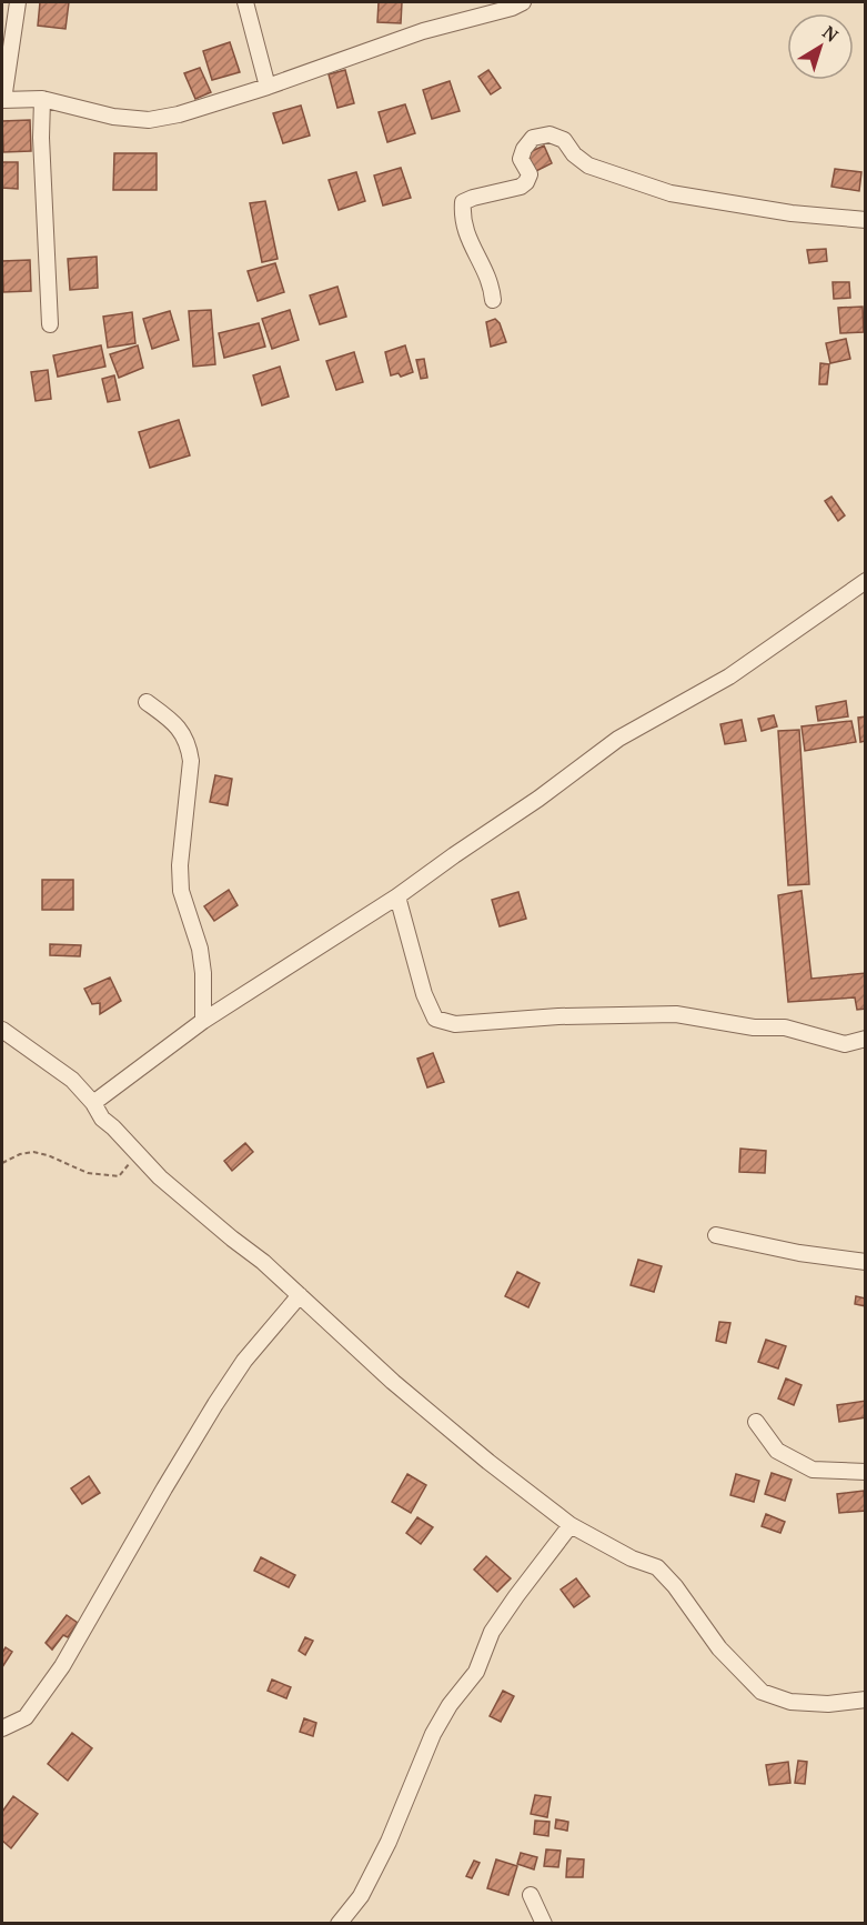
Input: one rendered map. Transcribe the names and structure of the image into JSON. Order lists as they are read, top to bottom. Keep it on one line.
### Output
{"north":"top right"}
